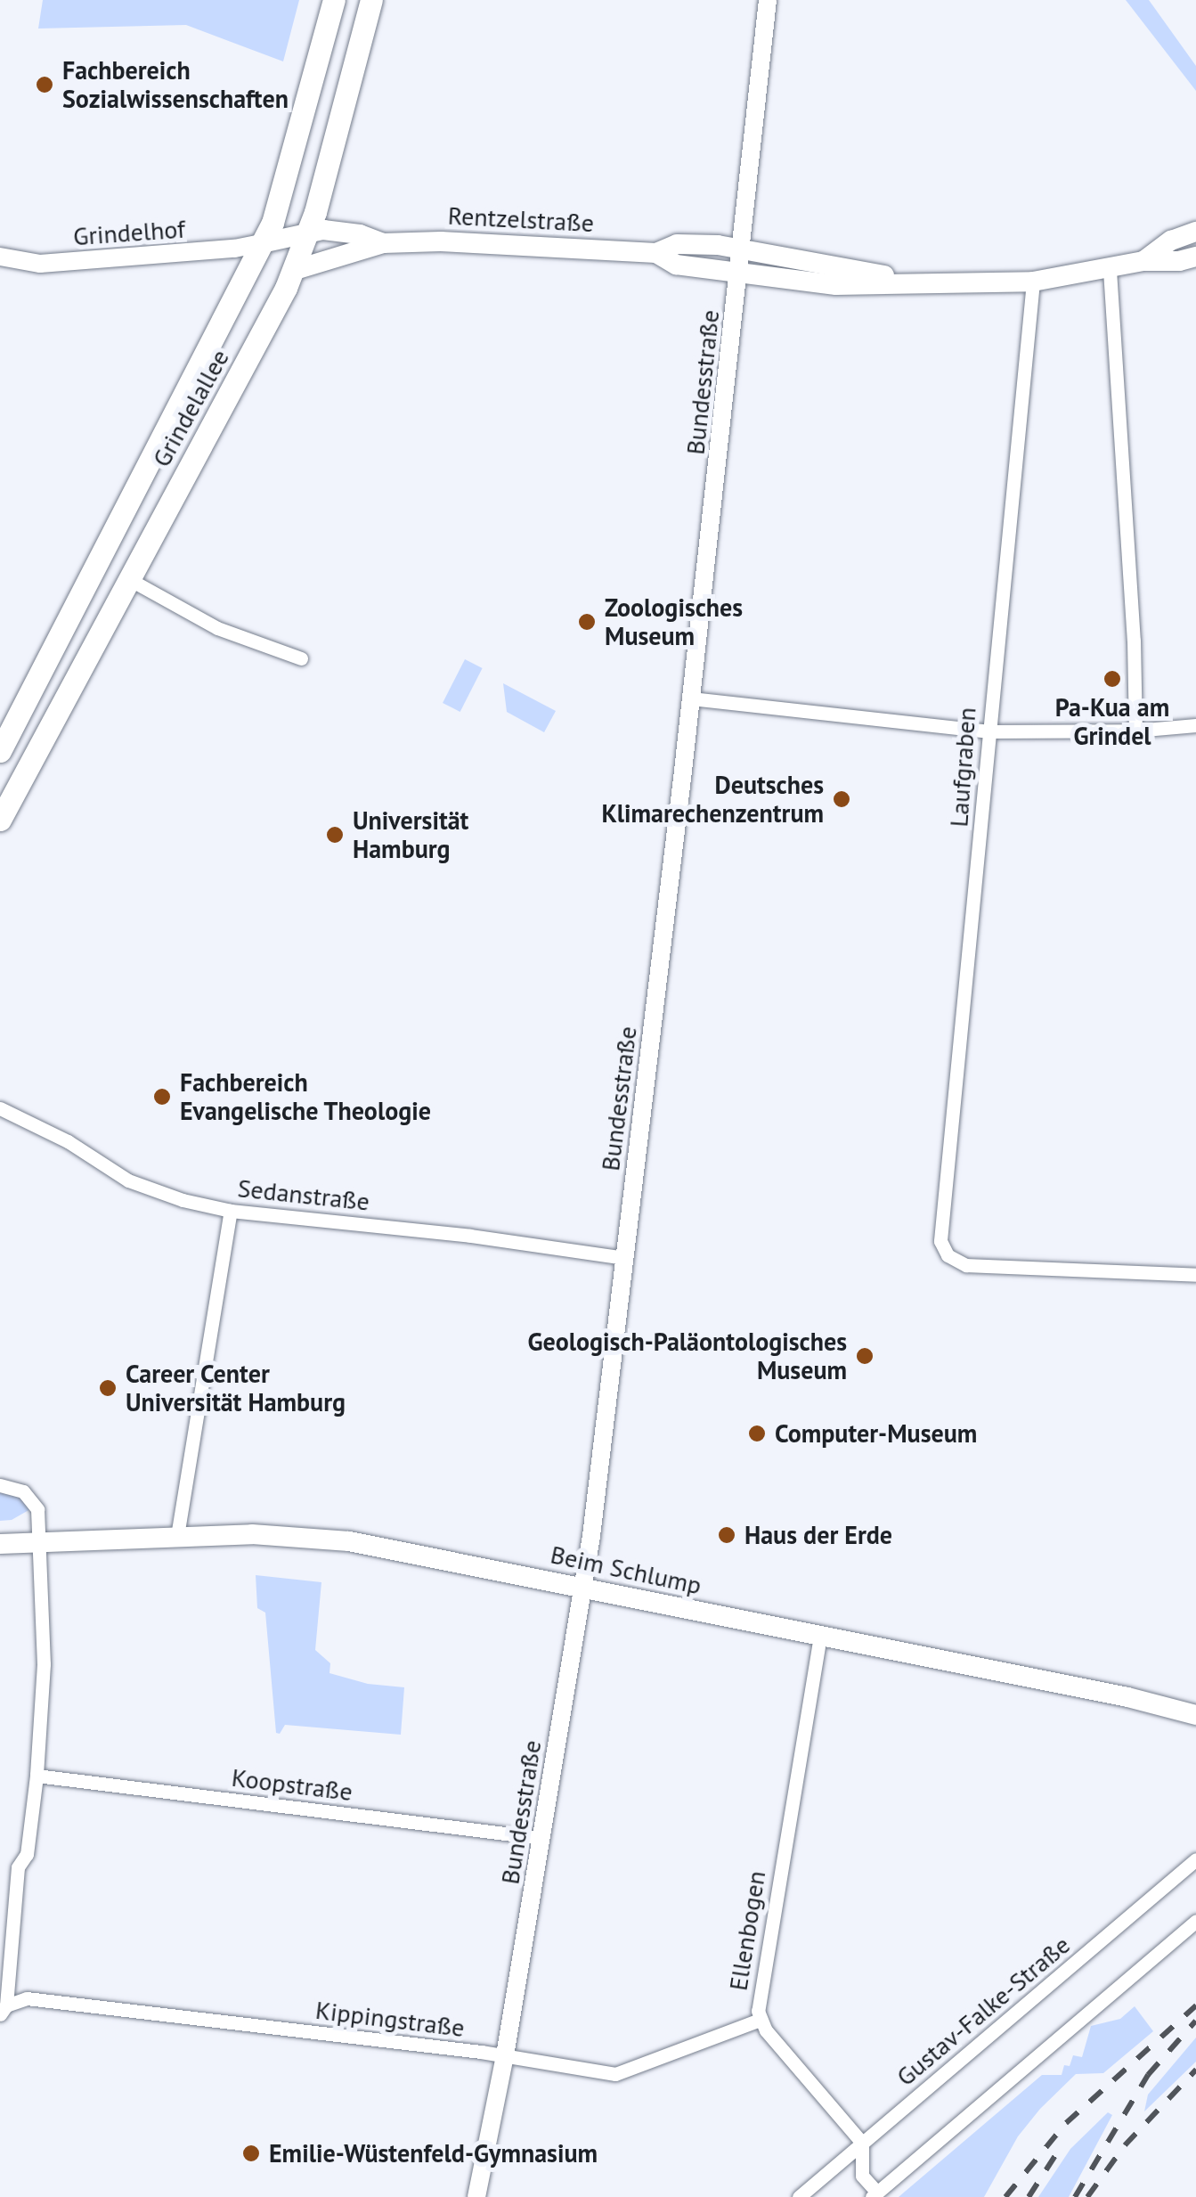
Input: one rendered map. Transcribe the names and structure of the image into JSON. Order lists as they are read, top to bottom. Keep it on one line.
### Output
{"streets":{"main road":["Rentzelstraße","Grindelallee","Beim Schlump"],"street":["Grindelhof","Bundesstraße","Laufgraben","Sedanstraße","Koopstraße","Ellenbogen","Gustav-Falke-Straße","Kippingstraße"]},"crossings":[["Rentzelstraße","Grindelhof"],["Rentzelstraße","Bundesstraße"],["Rentzelstraße","Grindelallee"],["Rentzelstraße","Laufgraben"],["Grindelhof","Grindelallee"],["Bundesstraße","Sedanstraße"],["Bundesstraße","Beim Schlump"],["Bundesstraße","Koopstraße"],["Bundesstraße","Kippingstraße"],["Beim Schlump","Ellenbogen"],["Ellenbogen","Gustav-Falke-Straße"],["Ellenbogen","Kippingstraße"]],"places":["Fachbereich Sozialwissenschaften","Zoologisches Museum","Pa-Kua am Grindel","Deutsches Klimarechenzentrum","Universität Hamburg","Fachbereich Evangelische Theologie","Geologisch-Paläontologisches Museum","Career Center Universität Hamburg","Computer-Museum","Haus der Erde","Emilie-Wüstenfeld-Gymnasium"]}
